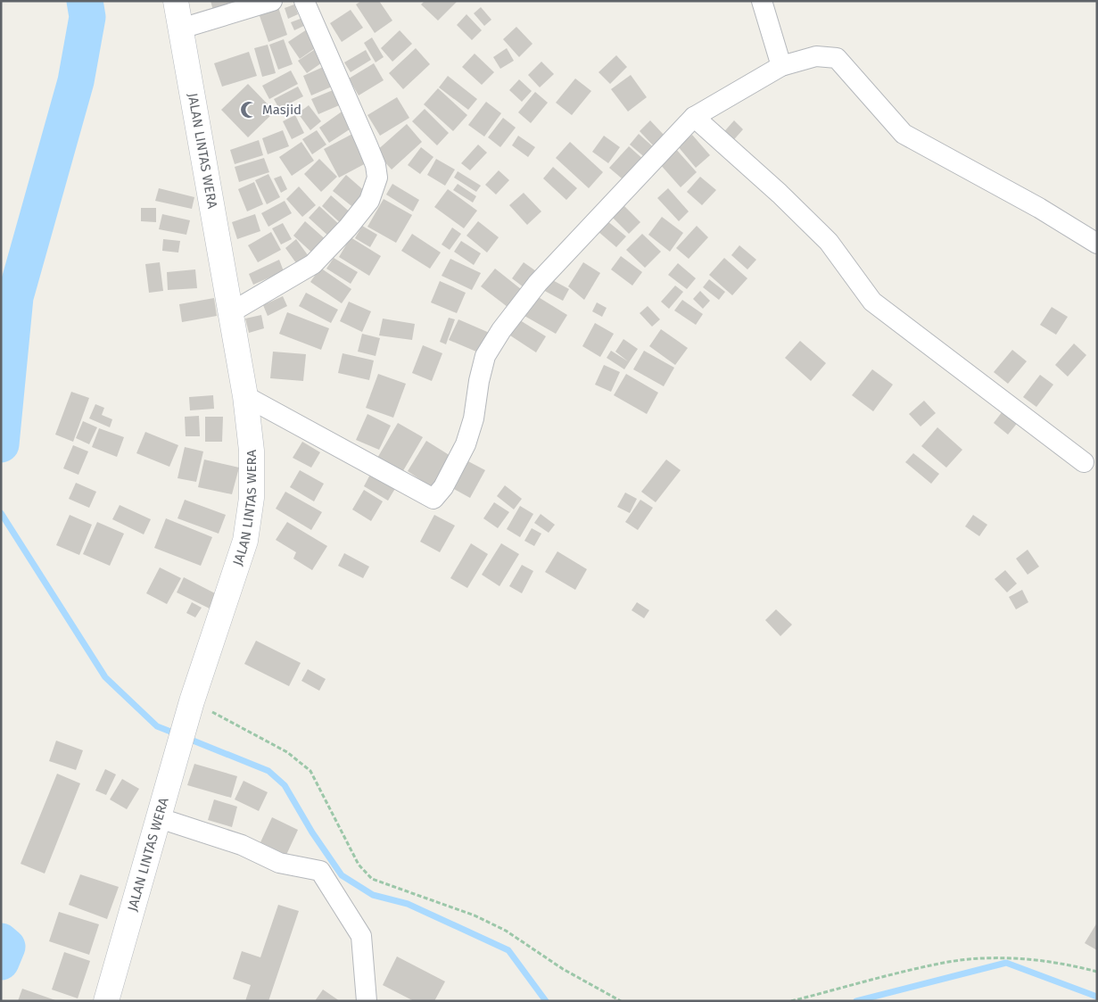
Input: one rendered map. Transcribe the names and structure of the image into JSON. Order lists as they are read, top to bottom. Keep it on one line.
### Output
{"streets":{"main road":["JALAN LINTAS WERA"]},"places":{"mosque":["Masjid"]}}
